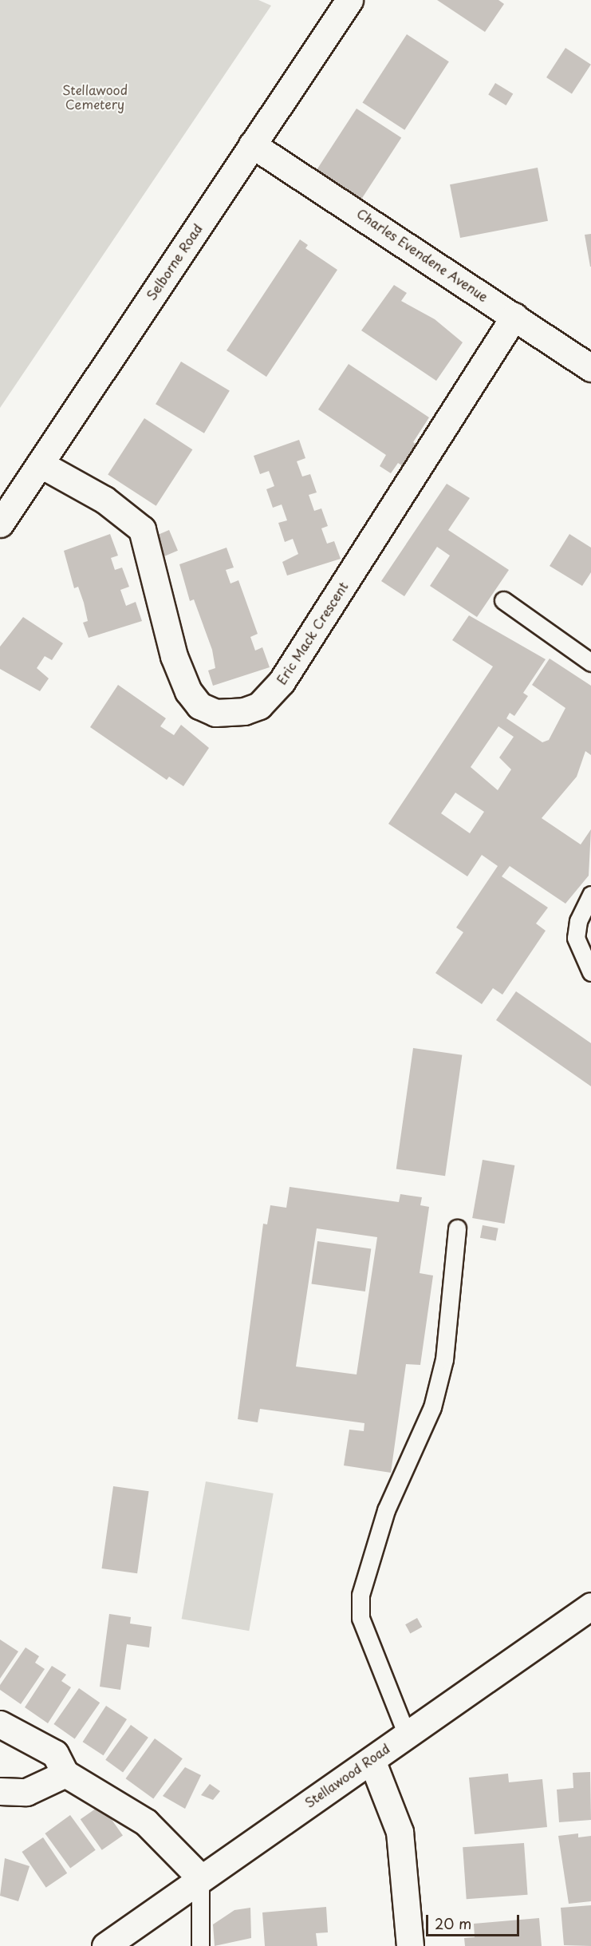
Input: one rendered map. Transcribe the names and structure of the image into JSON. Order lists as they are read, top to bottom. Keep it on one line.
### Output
{"streets":{"street":["Charles Evendene Avenue","Selborne Road","Eric Mack Crescent","Stellawood Road"]},"crossings":[["Charles Evendene Avenue","Selborne Road"],["Charles Evendene Avenue","Eric Mack Crescent"],["Selborne Road","Eric Mack Crescent"]],"parks":["Stellawood Cemetery"],"scale_bar":"20 m"}
